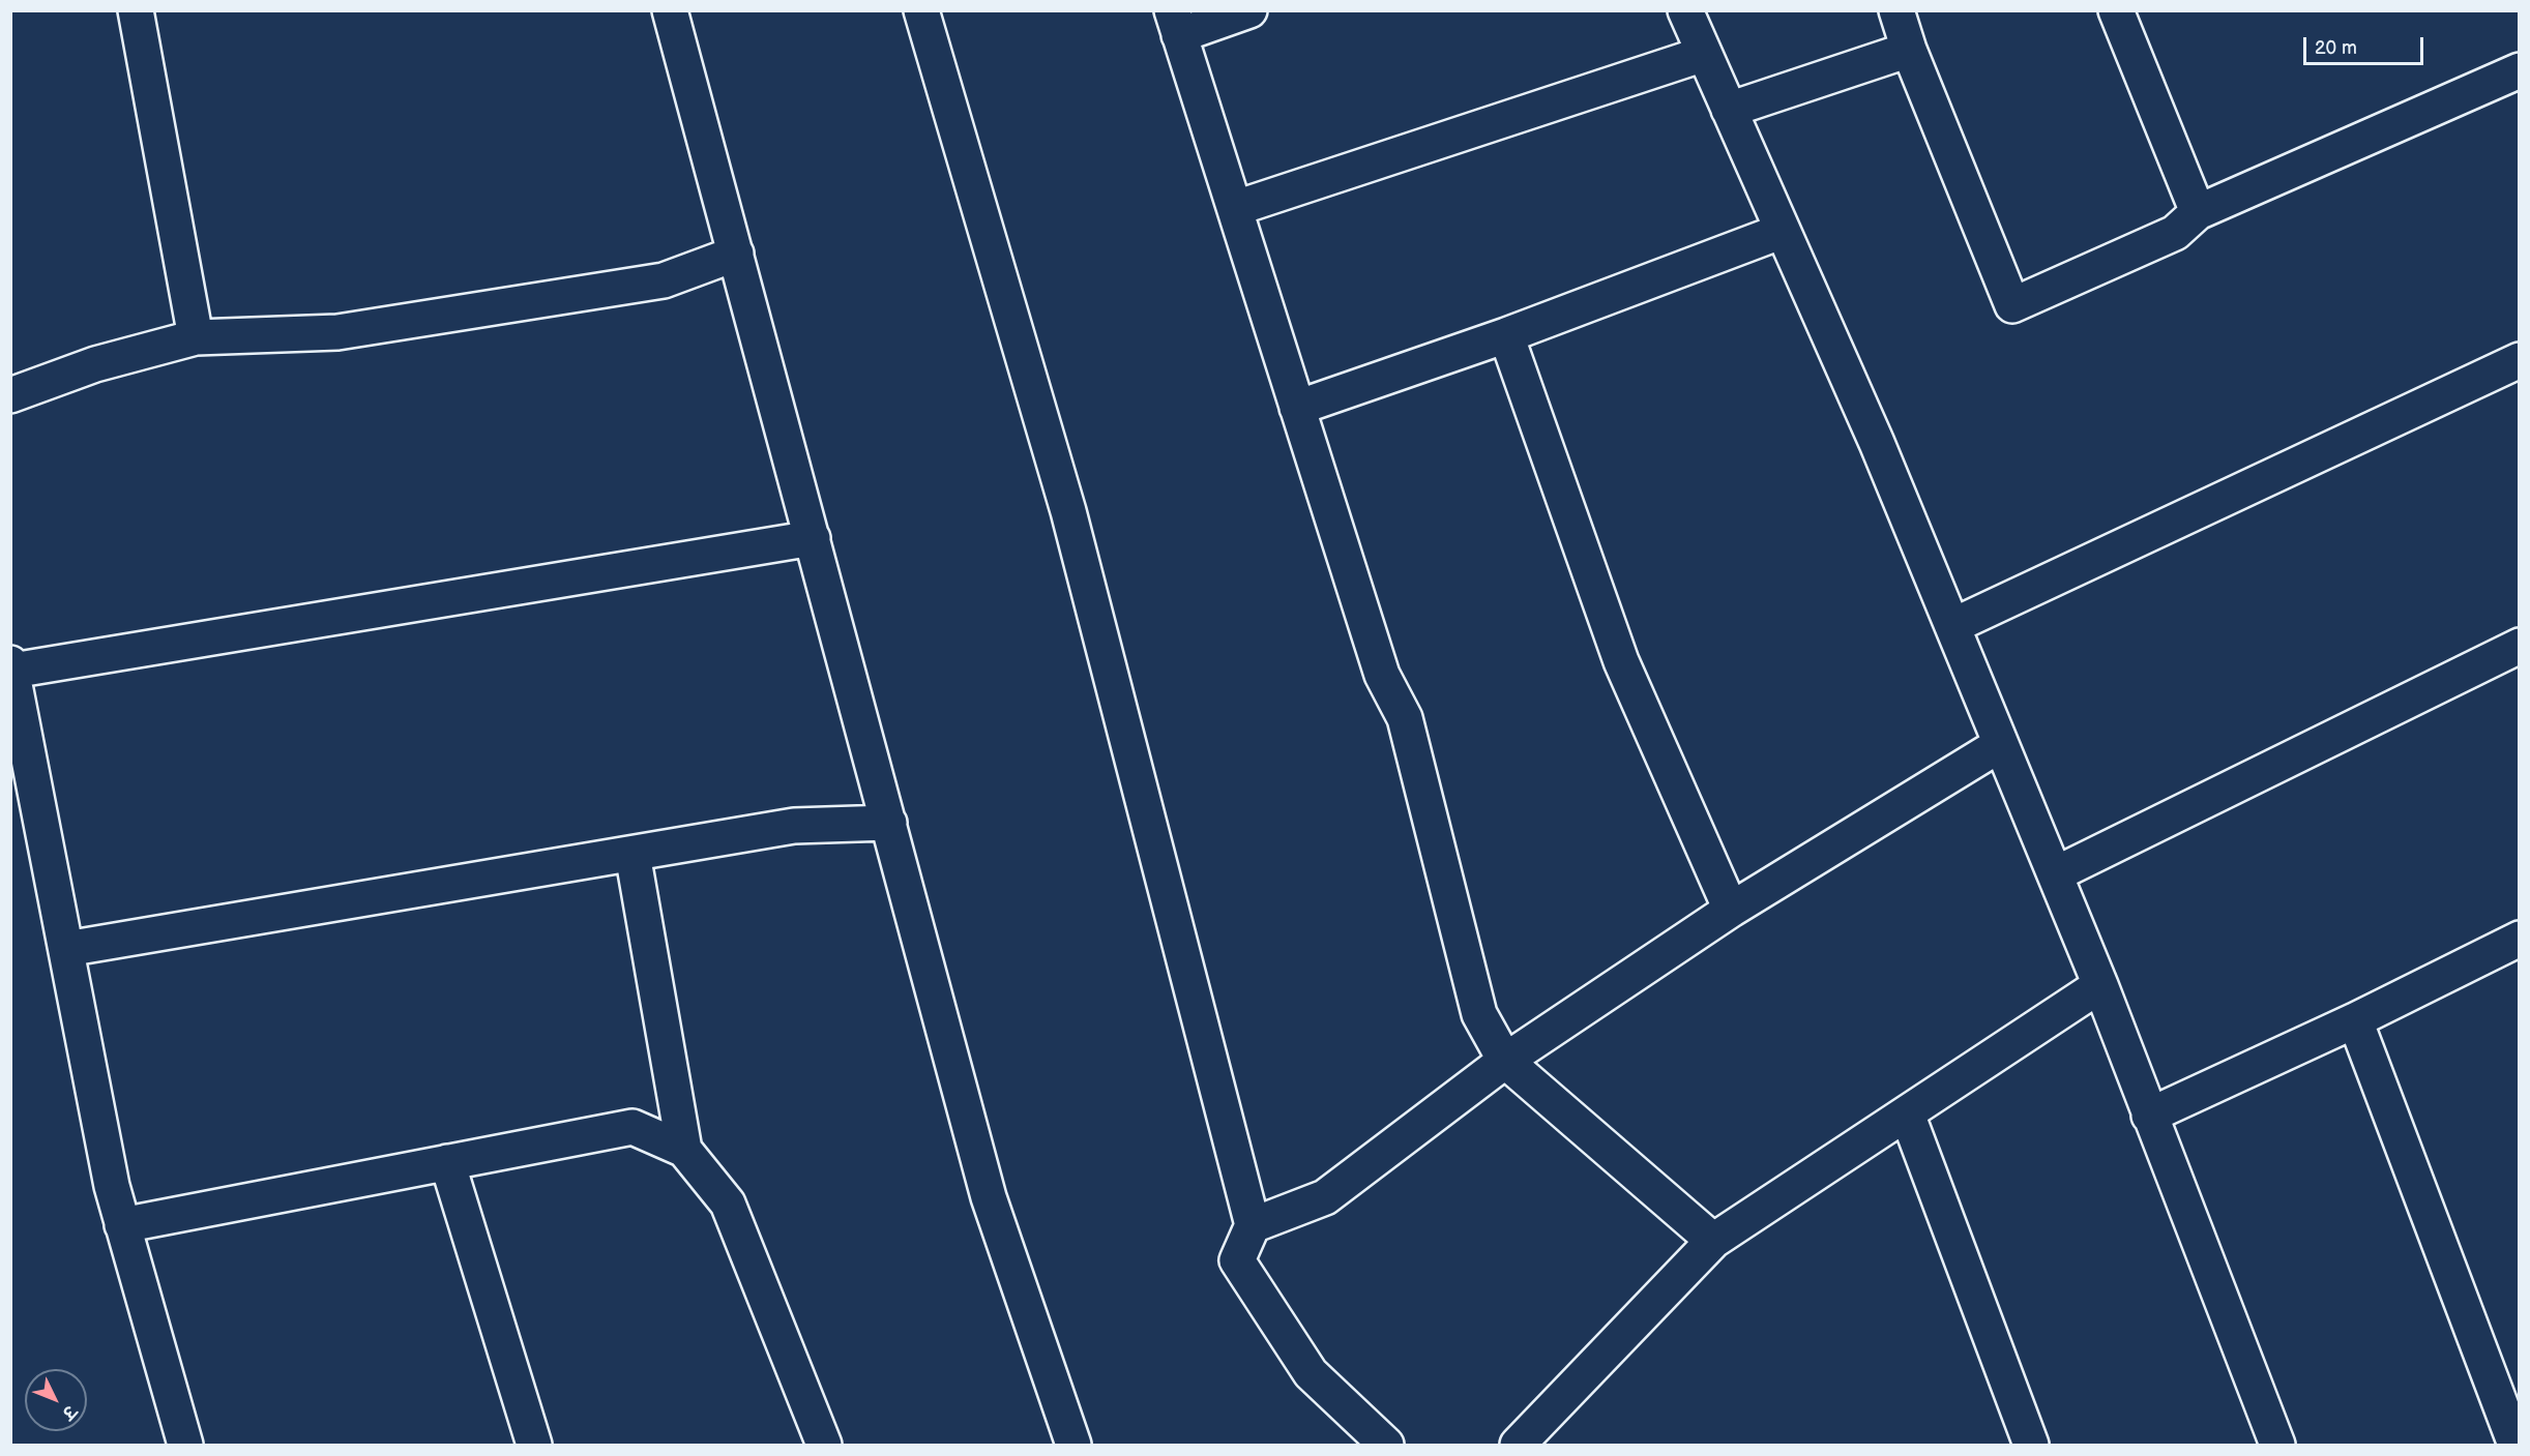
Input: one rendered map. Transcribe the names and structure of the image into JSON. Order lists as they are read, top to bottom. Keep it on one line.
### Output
{"scale_bar":"20 m","north":"bottom right"}
